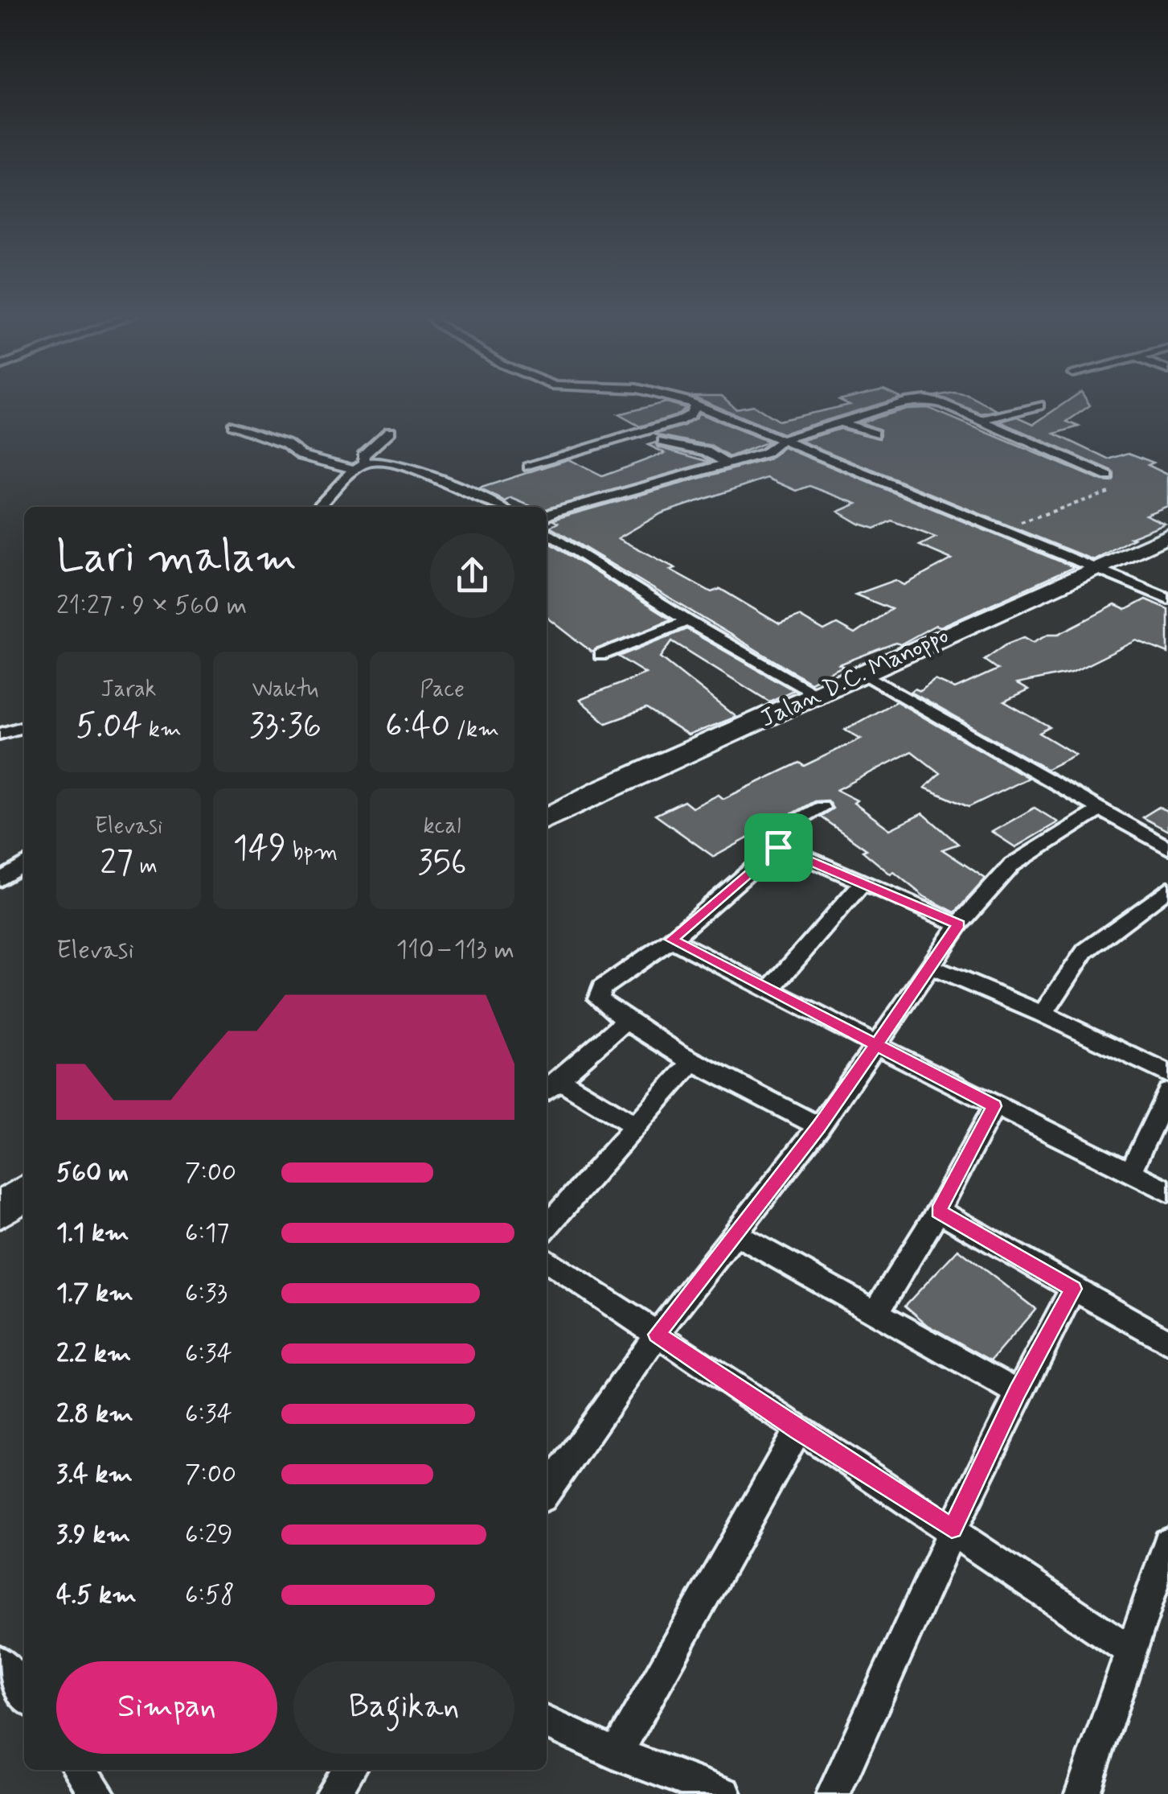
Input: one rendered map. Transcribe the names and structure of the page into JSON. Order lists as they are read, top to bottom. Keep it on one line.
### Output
{"streets":{"highway":["Jalan D.C. Manoppo"]},"page":{"heading":["Lari malam","21:27 · 9 × 560 m"],"stats":[["Jarak","5.04 km"],["Waktu","33:36"],["Pace","6:40 /km"],["Elevasi","27 m"],["149 bpm"],["kcal","356"]],"chart":["Elevasi","110–113 m"],"list":[{"name":"560 m","note":"7:00"},{"name":"1.1 km","note":"6:17"},{"name":"1.7 km","note":"6:33"},{"name":"2.2 km","note":"6:34"},{"name":"2.8 km","note":"6:34"},{"name":"3.4 km","note":"7:00"},{"name":"3.9 km","note":"6:29"},{"name":"4.5 km","note":"6:58"}],"buttons":["Simpan","Bagikan"]}}
